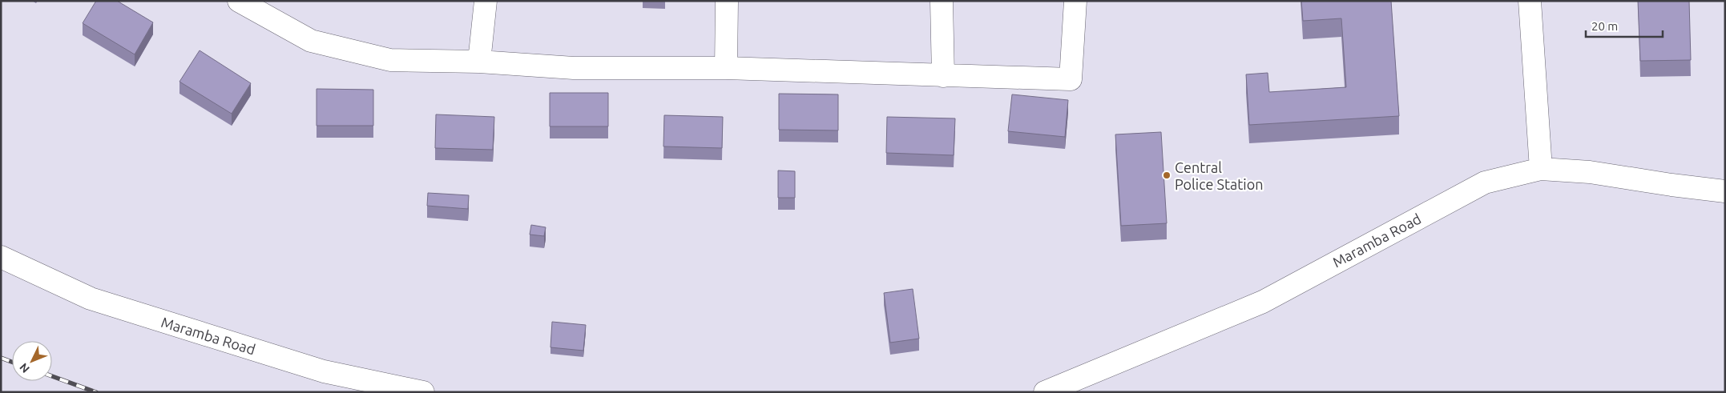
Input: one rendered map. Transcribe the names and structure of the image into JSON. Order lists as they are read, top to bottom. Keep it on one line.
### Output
{"streets":{"street":["Maramba Road"]},"places":["Central Police Station"],"scale_bar":"20 m","north":"bottom left"}
